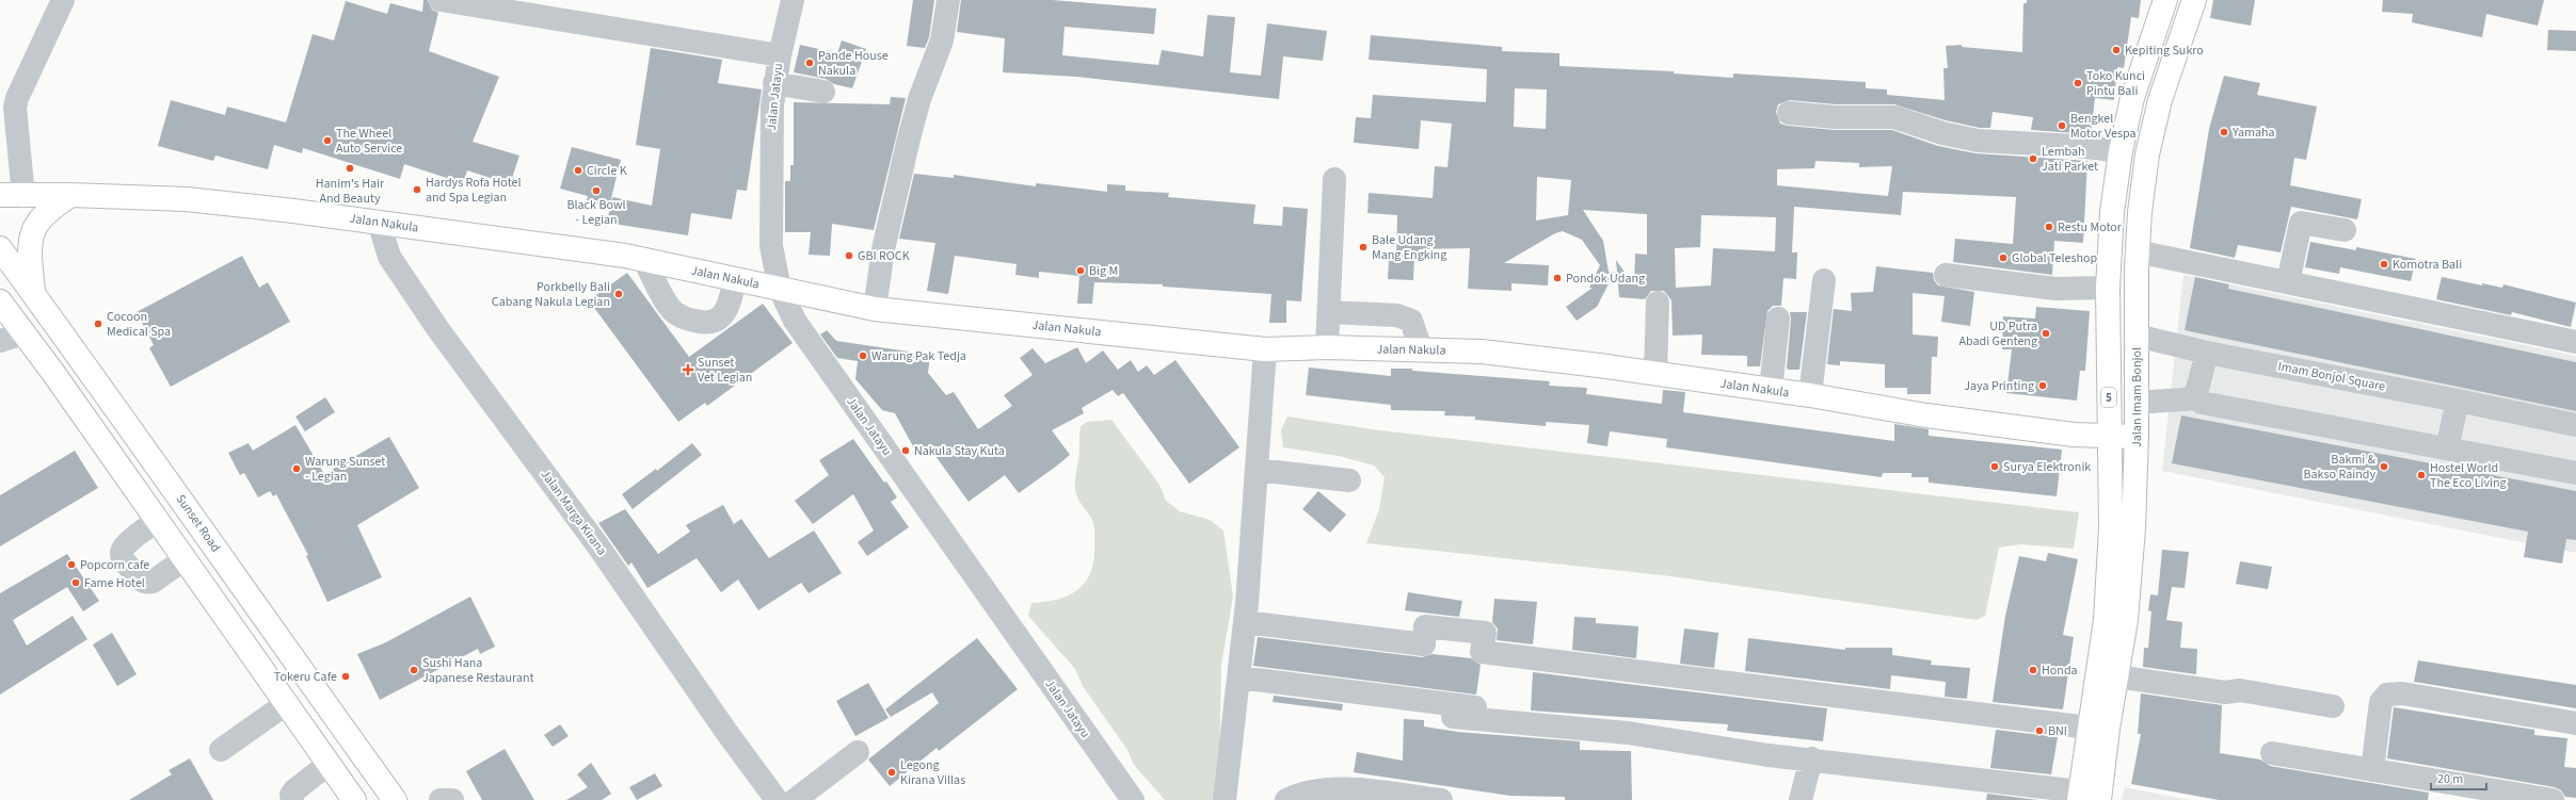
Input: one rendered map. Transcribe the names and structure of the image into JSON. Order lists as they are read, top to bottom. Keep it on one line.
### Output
{"streets":{"main road":["Jalan Nakula","5","Jalan Imam Bonjol","Sunset Road"],"street":["Jalan Jatayu","Imam Bonjol Square","Jalan Marga Kirana"]},"crossings":[["Jalan Jatayu","Jalan Nakula"],["Jalan Nakula","5"],["Jalan Nakula","Jalan Imam Bonjol"],["Jalan Nakula","Jalan Marga Kirana"],["Imam Bonjol Square","Jalan Imam Bonjol"],["5","Jalan Imam Bonjol"]],"places":{"other":["Kepiting Sukro","Pande House Nakula","Toko Kunci Pintu Bali","Bengkel Motor Vespa","Yamaha","The Wheel Auto Service","Lembah Jati Parket","Hanim's Hair And Beauty","Circle K","Hardys Rofa Hotel and Spa Legian","Black Bowl - Legian","Restu Motor","Bale Udang Mang Engking","GBI ROCK","Global Teleshop","Komotra Bali","Big M","Pondok Udang","Porkbelly Bali Cabang Nakula Legian","Cocoon Medical Spa","UD Putra Abadi Genteng","Warung Pak Tedja","Jaya Printing","Nakula Stay Kuta","Surya Elektronik","Bakmi & Bakso Raindy","Warung Sunset - Legian","Hostel World The Eco Living","Popcorn cafe","Fame Hotel","Sushi Hana Japanese Restaurant","Honda","Tokeru Cafe","BNI","Legong Kirana Villas"],"health":["Sunset Vet Legian"]},"scale_bar":"20 m"}
